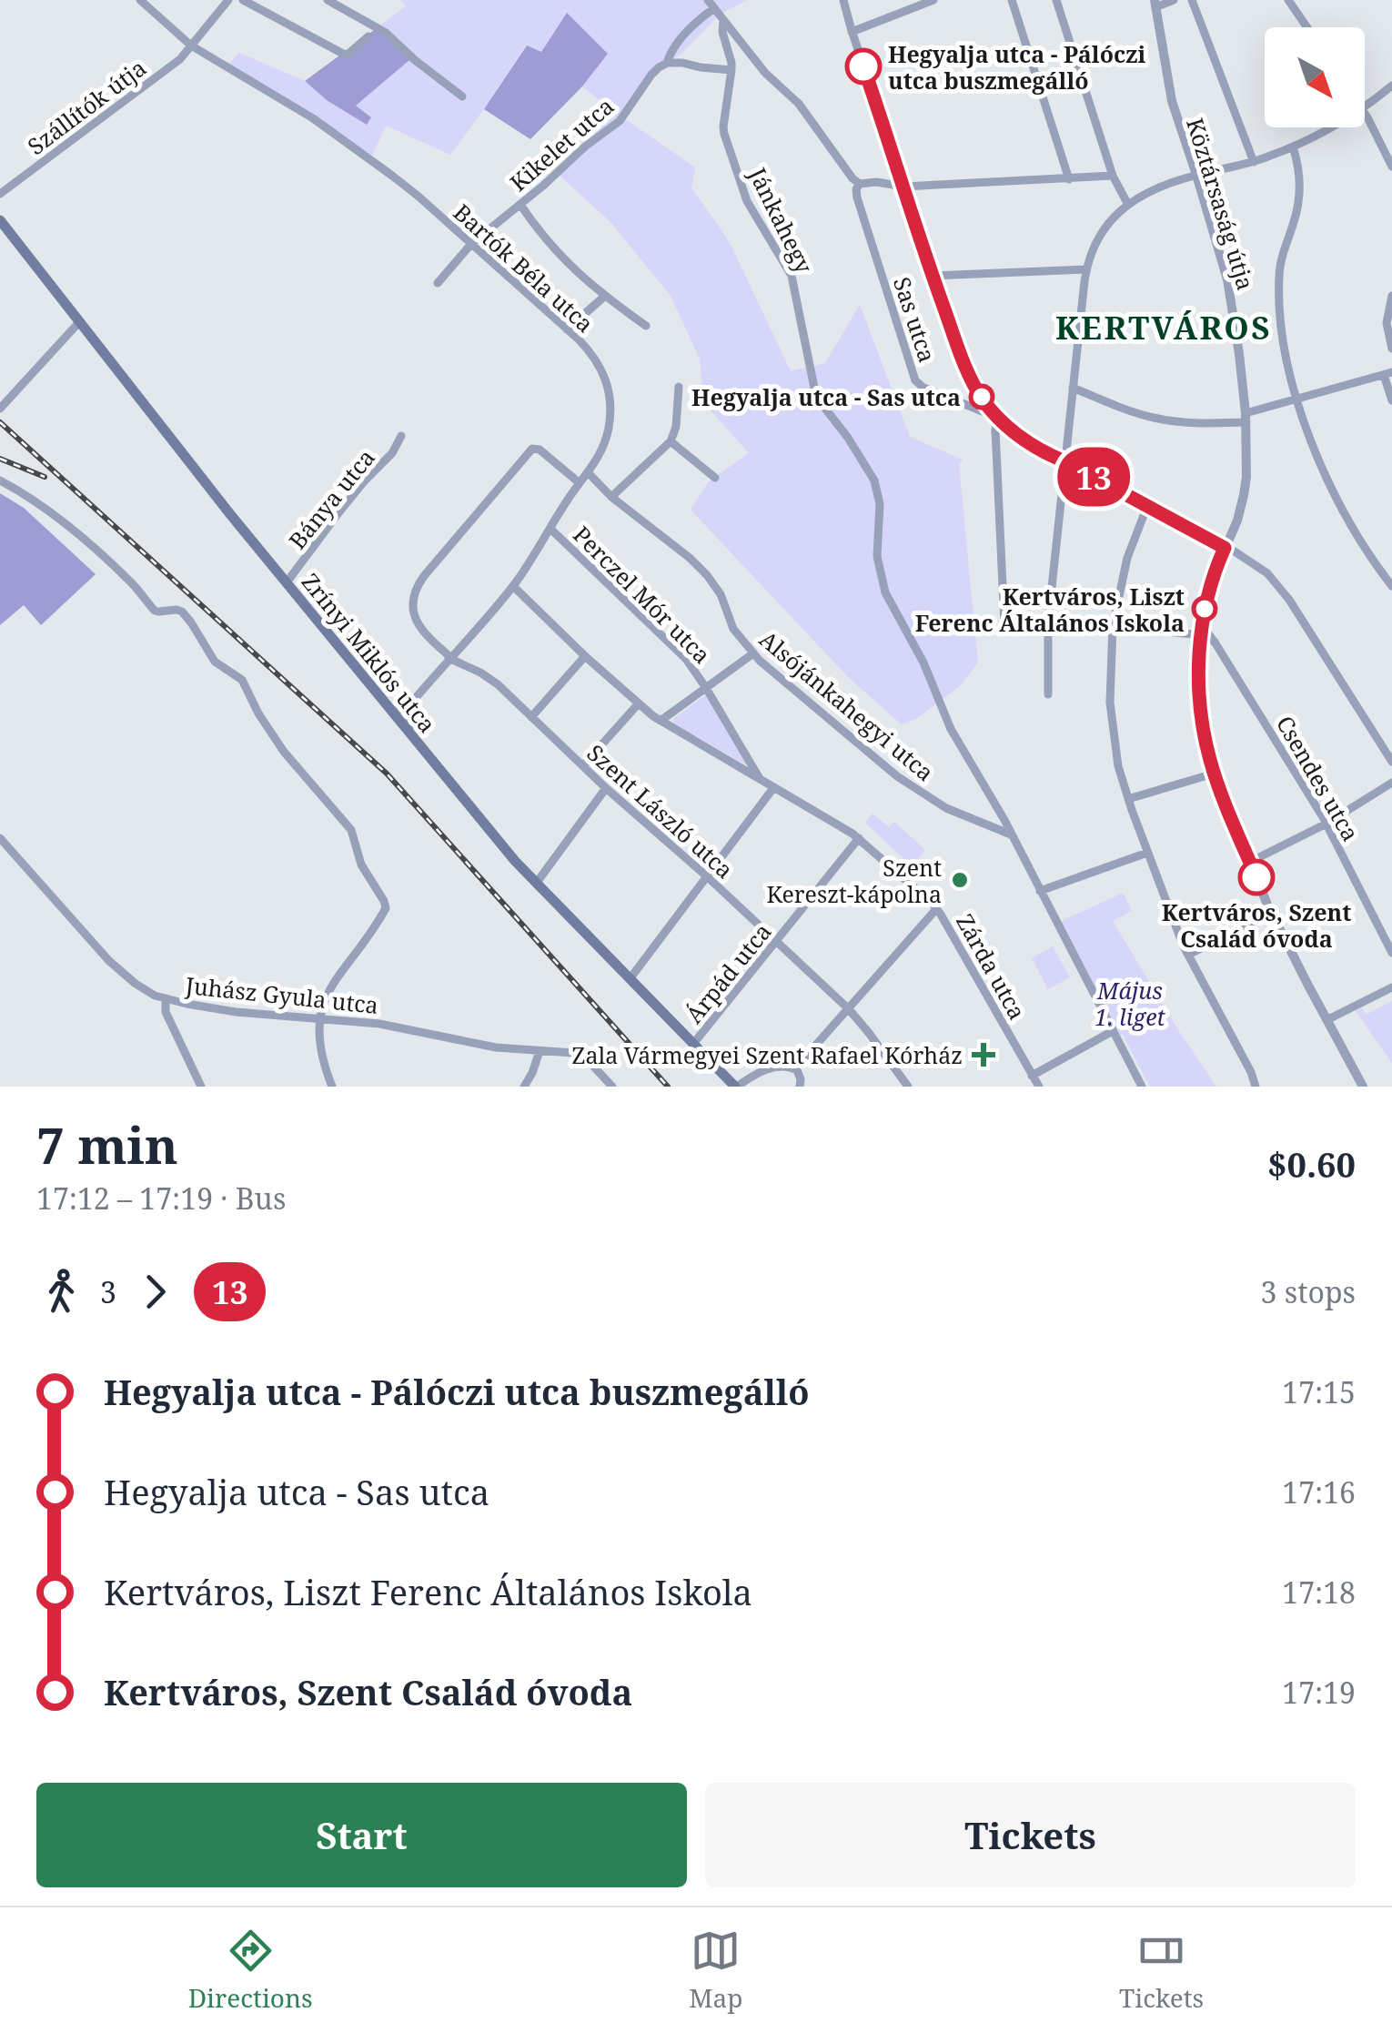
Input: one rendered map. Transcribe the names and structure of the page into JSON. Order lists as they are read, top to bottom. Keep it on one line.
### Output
{"streets":{"main road":["Zrínyi Miklós utca"],"street":["Szállítók útja","Kikelet utca","Köztársaság útja","Jánkahegy","Bartók Béla utca","Sas utca","Bánya utca","Perczel Mór utca","Alsójánkahegyi utca","Csendes utca","Szent László utca","Zárda utca","Árpád utca","Juhász Gyula utca"]},"crossings":[["Szállítók útja","Bartók Béla utca"],["Kikelet utca","Bartók Béla utca"],["Köztársaság útja","Csendes utca"],["Jánkahegy","Sas utca"],["Jánkahegy","Alsójánkahegyi utca"],["Bartók Béla utca","Perczel Mór utca"],["Bartók Béla utca","Alsójánkahegyi utca"],["Bartók Béla utca","Szent László utca"],["Bartók Béla utca","Zárda utca"],["Bánya utca","Zrínyi Miklós utca"],["Perczel Mór utca","Zárda utca"],["Zrínyi Miklós utca","Árpád utca"],["Szent László utca","Árpád utca"],["Zárda utca","Árpád utca"]],"districts":["KERTVÁROS"],"parks":["Május 1. liget"],"places":{"other":["Hegyalja utca - Pálóczi utca buszmegálló","Hegyalja utca - Sas utca","Kertváros, Liszt Ferenc Általános Iskola","Kertváros, Szent Család óvoda","Szent Kereszt-kápolna"],"health":["Zala Vármegyei Szent Rafael Kórház"]},"lines":["bus line 13"],"north":"bottom right","page":{"on_map":"13","heading":["7 min","17:12 – 17:19 · Bus","$0.60"],"legs":["3","13","3 stops"],"list":[{"name":"Hegyalja utca - Pálóczi utca buszmegálló","value":"17:15"},{"name":"Hegyalja utca - Sas utca","value":"17:16"},{"name":"Kertváros, Liszt Ferenc Általános Iskola","value":"17:18"},{"name":"Kertváros, Szent Család óvoda","value":"17:19"}],"buttons":["Start","Tickets"],"tabs":["Directions","Map","Tickets"]}}
